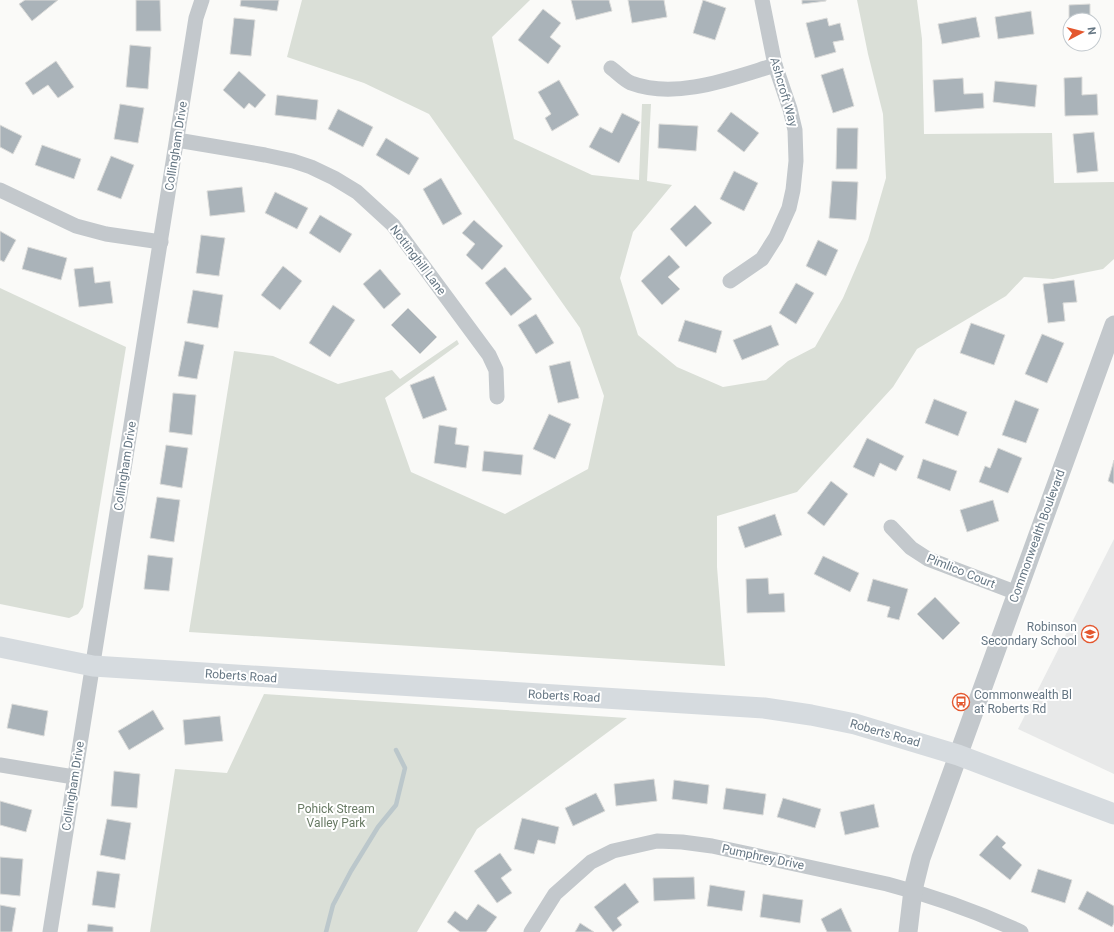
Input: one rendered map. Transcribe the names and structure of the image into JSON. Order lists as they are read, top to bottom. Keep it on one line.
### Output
{"streets":{"main road":["Roberts Road"],"street":["Ashcroft Way","Collingham Drive","Nottinghill Lane","Commonwealth Boulevard","Pimlico Court","Pumphrey Drive"]},"crossings":[["Collingham Drive","Nottinghill Lane"],["Collingham Drive","Roberts Road"],["Commonwealth Boulevard","Pimlico Court"],["Commonwealth Boulevard","Roberts Road"],["Commonwealth Boulevard","Pumphrey Drive"]],"parks":["Pohick Stream Valley Park"],"places":{"school or university":["Robinson Secondary School"],"bus stop":["Commonwealth Bl at Roberts Rd"]},"north":"right"}
